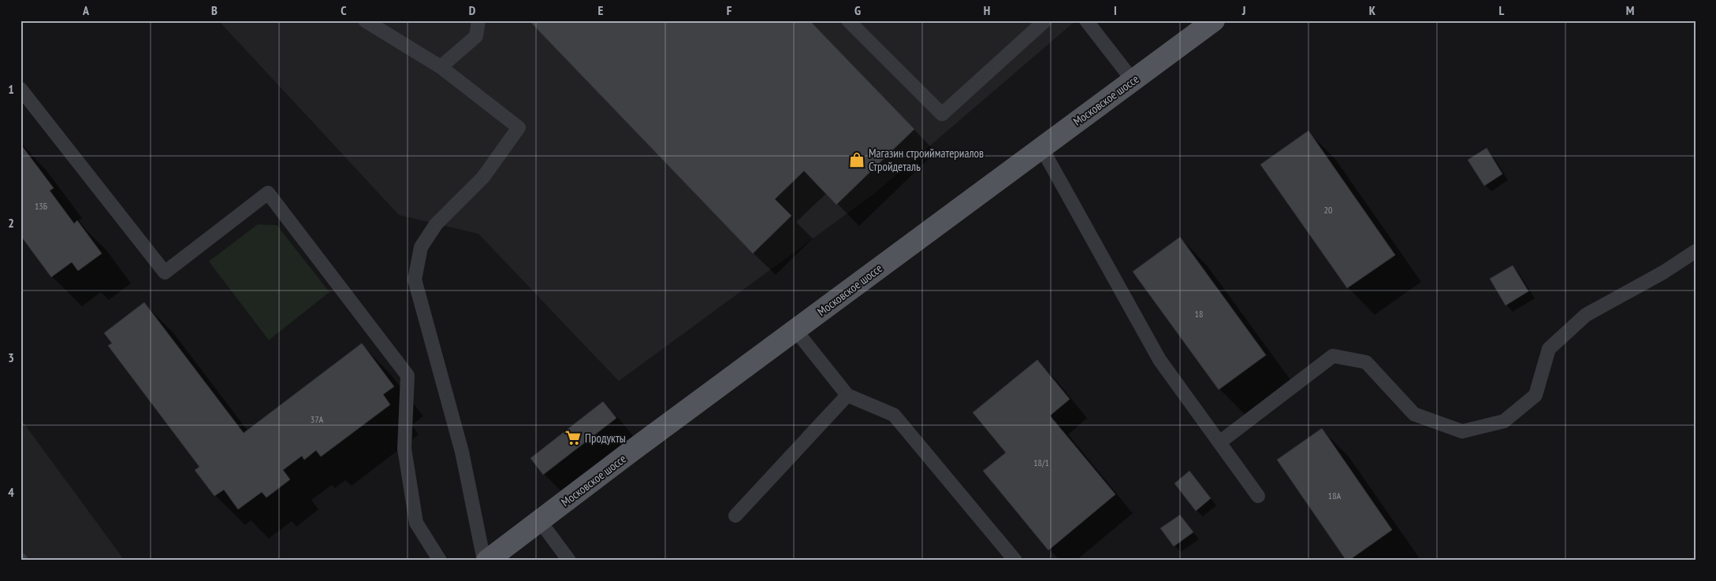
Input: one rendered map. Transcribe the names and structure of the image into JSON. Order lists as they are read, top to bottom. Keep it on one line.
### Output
{"streets":{"main road":["Московское шоссе"]},"places":{"shop":["Магазин строийматериалов Стройдеталь"],"supermarket":["Продукты"]},"house_numbers":["13Б","20","18","37А","18/1","18А"],"grid":{"columns":["A","B","C","D","E","F","G","H","I","J","K","L","M"],"rows":["1","2","3","4"]}}
